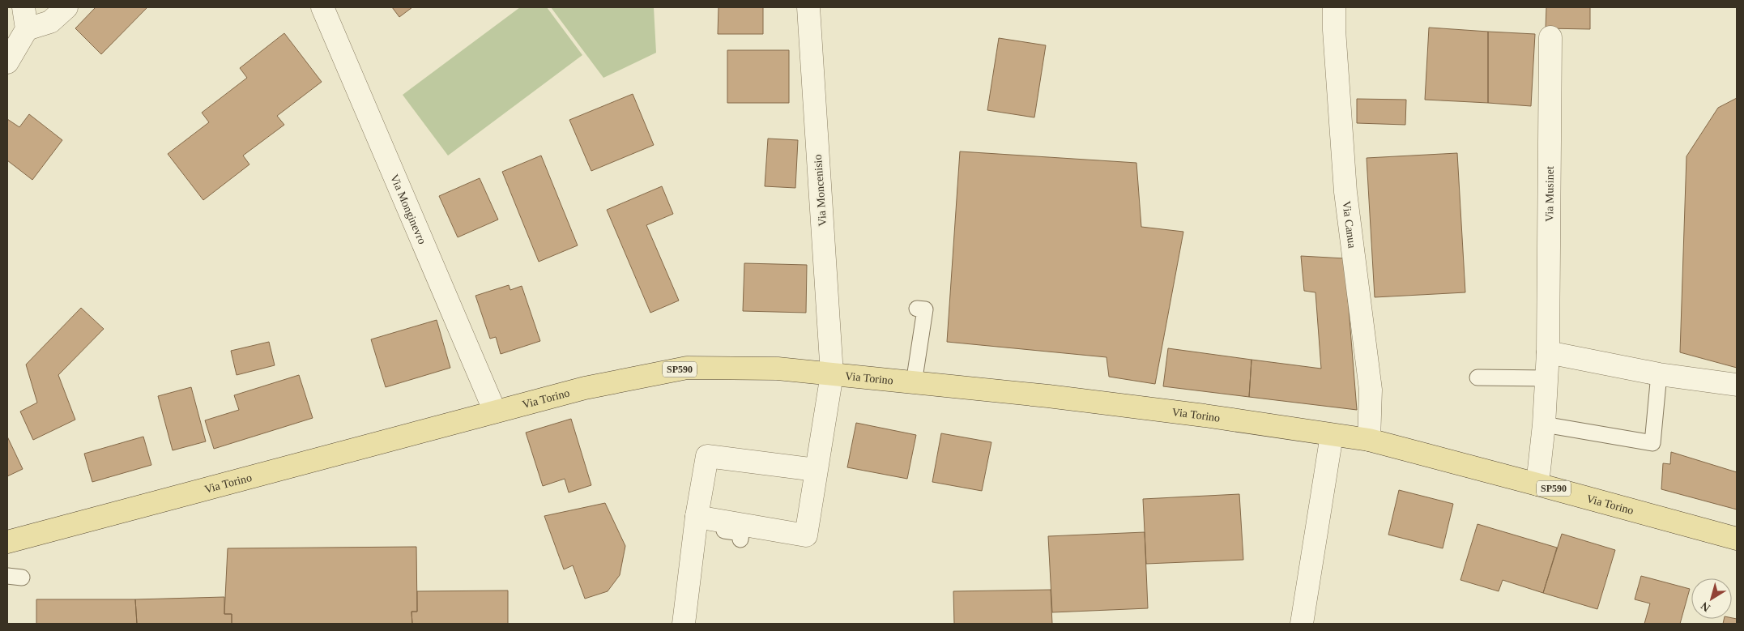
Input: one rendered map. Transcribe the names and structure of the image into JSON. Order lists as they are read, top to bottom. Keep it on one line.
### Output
{"streets":{"main road":["SP590","Via Torino"],"street":["Via Moncenisio","Via Musinet","Via Monginevro","Via Canua"]},"crossings":[["Via Moncenisio","Via Torino"],["Via Musinet","Via Torino"],["Via Monginevro","Via Torino"],["Via Canua","Via Torino"]],"north":"bottom left"}
